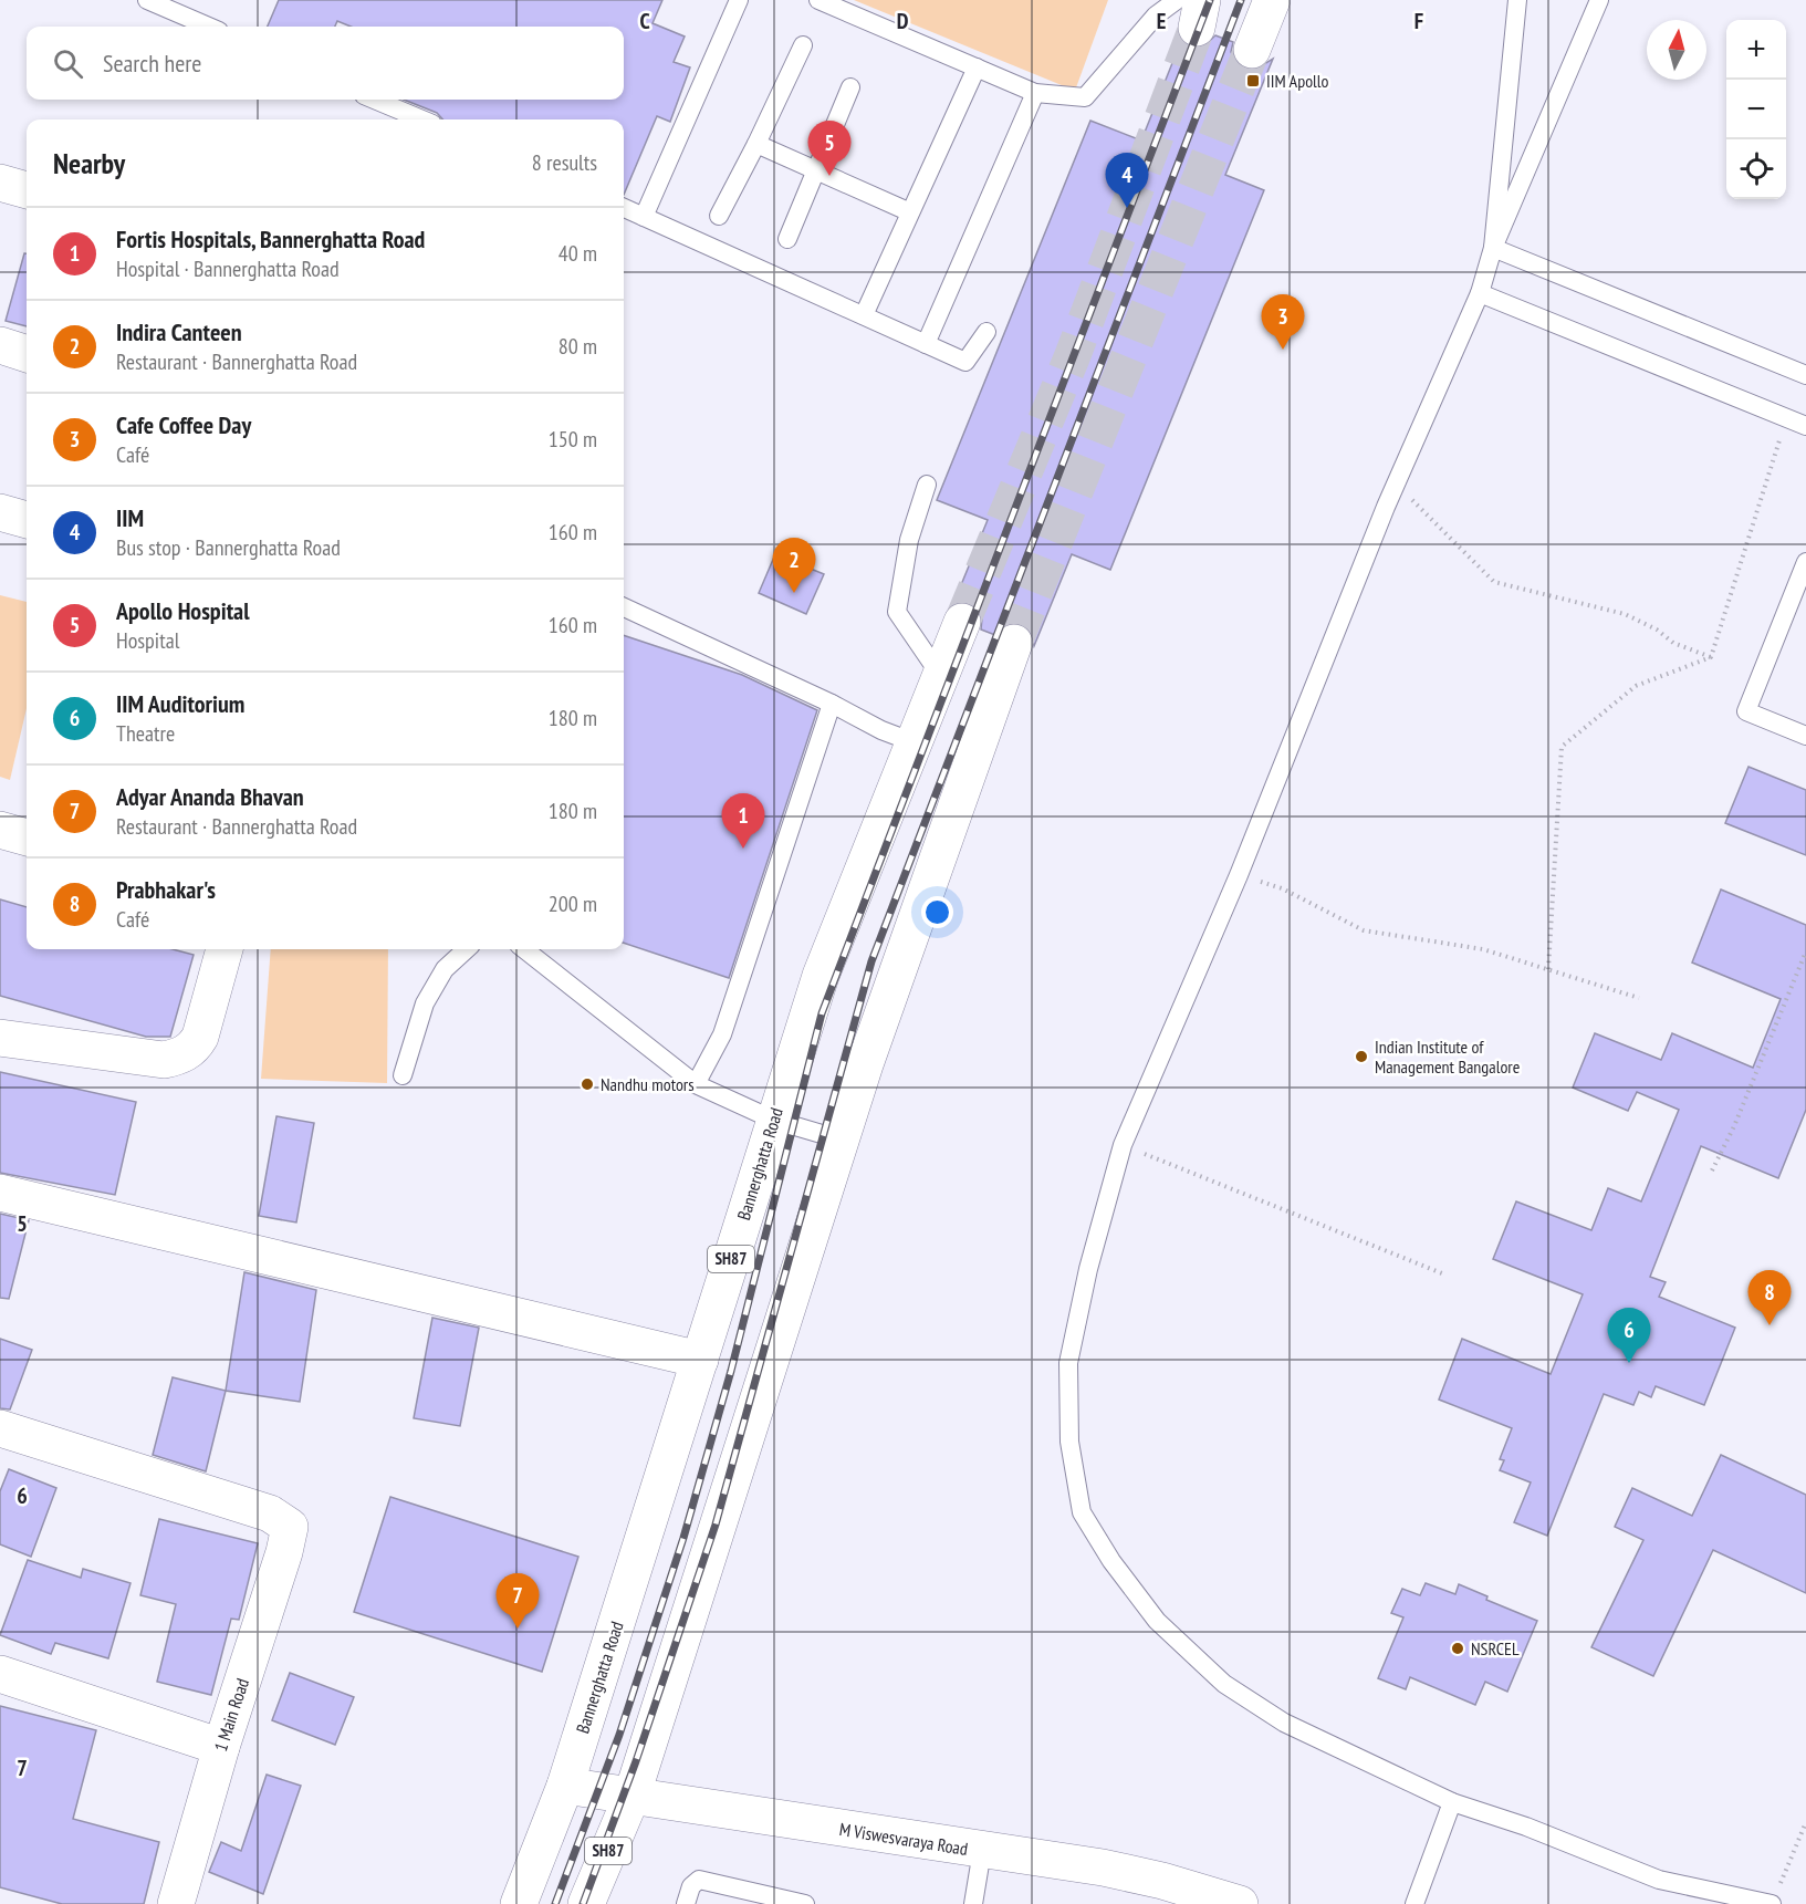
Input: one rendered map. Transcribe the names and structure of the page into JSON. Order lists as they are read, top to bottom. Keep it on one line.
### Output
{"streets":{"street":["Bannerghatta Road","SH87","1 Main Road","M Viswesvaraya Road"]},"crossings":[["Bannerghatta Road","M Viswesvaraya Road"],["SH87","M Viswesvaraya Road"]],"places":{"transit":["IIM Apollo"],"other":["Indian Institute of Management Bangalore","Nandhu motors","NSRCEL"]},"north":"top","page":{"map_buttons":["+","−"],"search":"Search here","heading":["Nearby","8 results"],"pins":["5","4","3","2","1","8","6","7"],"list":[{"mark":"1","name":"Fortis Hospitals, Bannerghatta Road","note":"Hospital · Bannerghatta Road","value":"40 m"},{"mark":"2","name":"Indira Canteen","note":"Restaurant · Bannerghatta Road","value":"80 m"},{"mark":"3","name":"Cafe Coffee Day","note":"Café","value":"150 m"},{"mark":"4","name":"IIM","note":"Bus stop · Bannerghatta Road","value":"160 m"},{"mark":"5","name":"Apollo Hospital","note":"Hospital","value":"160 m"},{"mark":"6","name":"IIM Auditorium","note":"Theatre","value":"180 m"},{"mark":"7","name":"Adyar Ananda Bhavan","note":"Restaurant · Bannerghatta Road","value":"180 m"},{"mark":"8","name":"Prabhakar's","note":"Café","value":"200 m"}]},"grid":{"columns":["C","D","E","F"],"rows":["5","6","7"]}}
